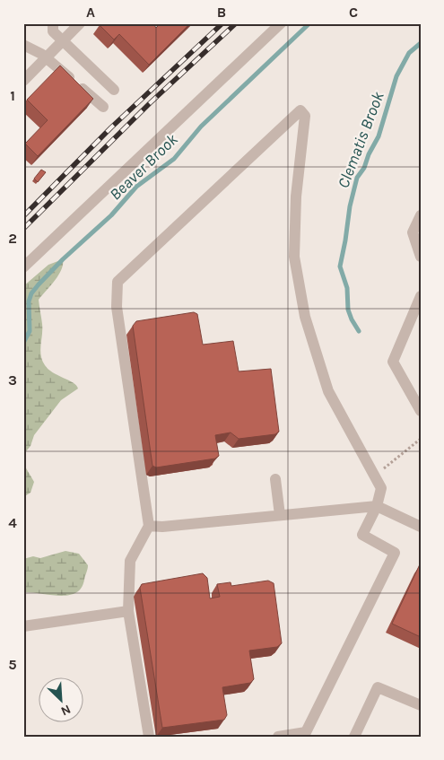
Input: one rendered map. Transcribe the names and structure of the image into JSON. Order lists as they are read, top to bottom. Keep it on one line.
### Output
{"water":["Clematis Brook","Beaver Brook"],"north":"bottom right","grid":{"columns":["A","B","C"],"rows":["1","2","3","4","5"]}}
